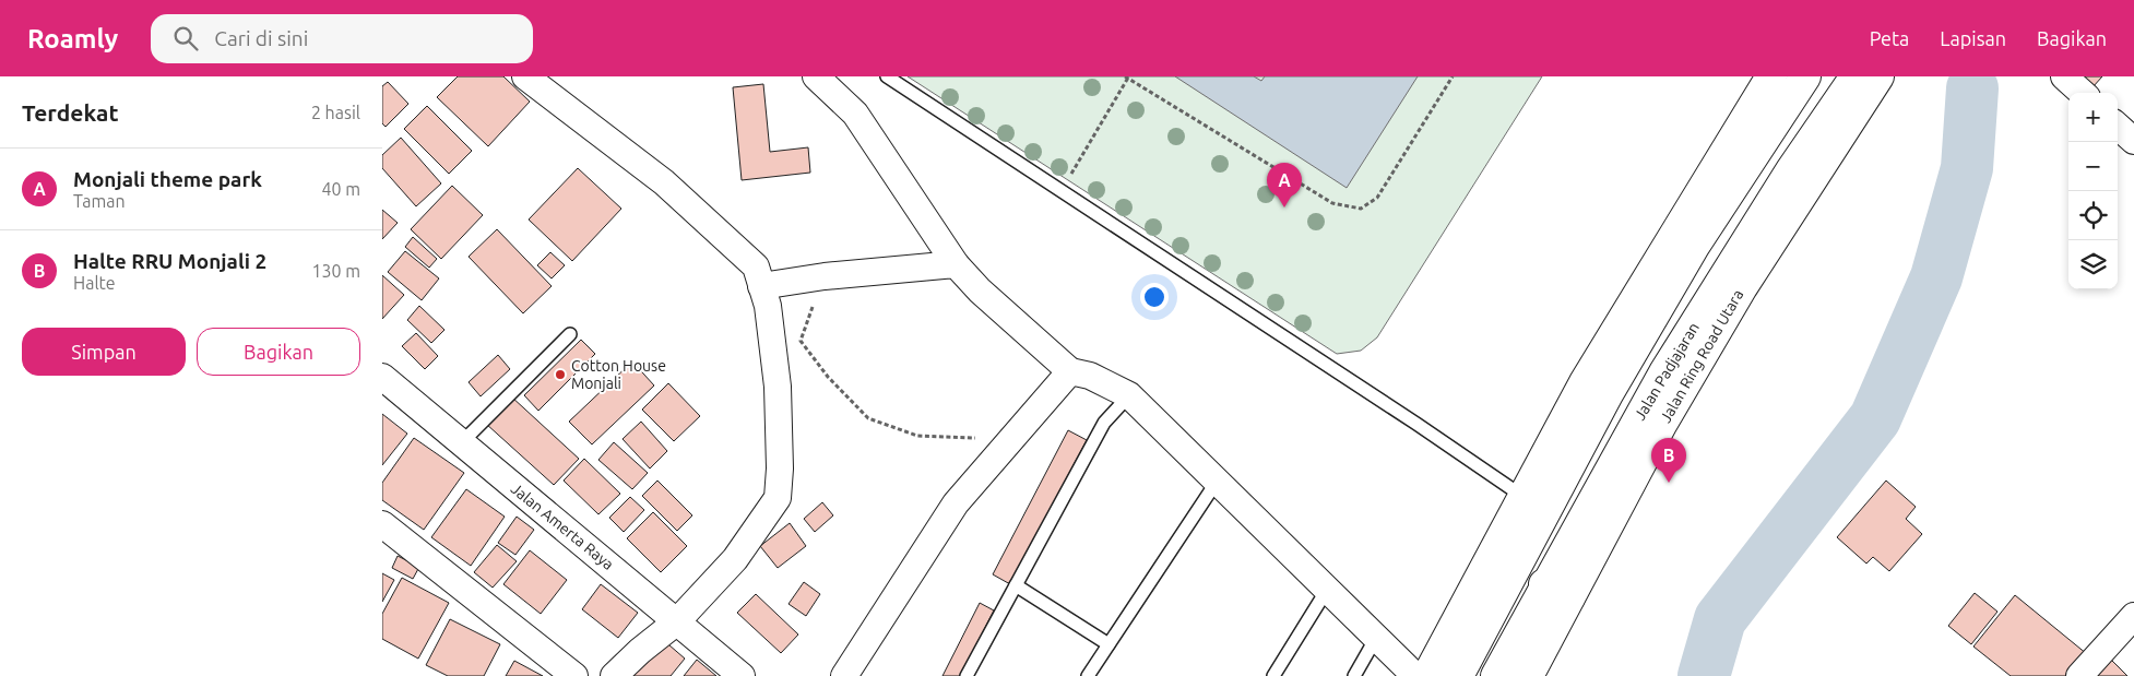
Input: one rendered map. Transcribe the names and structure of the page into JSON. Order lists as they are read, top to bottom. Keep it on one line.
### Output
{"streets":{"main road":["Jalan Ring Road Utara","Jalan Padjajaran"],"street":["Jalan Amerta Raya"]},"crossings":[["Jalan Ring Road Utara","Jalan Padjajaran"]],"places":["Cotton House Monjali"],"page":{"header":"Roamly","search":"Cari di sini","nav":["Peta","Lapisan","Bagikan"],"heading":["Terdekat","2 hasil"],"map_buttons":["+","−"],"list":[{"mark":"A","name":"Monjali theme park","note":"Taman","value":"40 m"},{"mark":"B","name":"Halte RRU Monjali 2","note":"Halte","value":"130 m"}],"pins":["A","B"],"buttons":["Simpan","Bagikan"]}}
